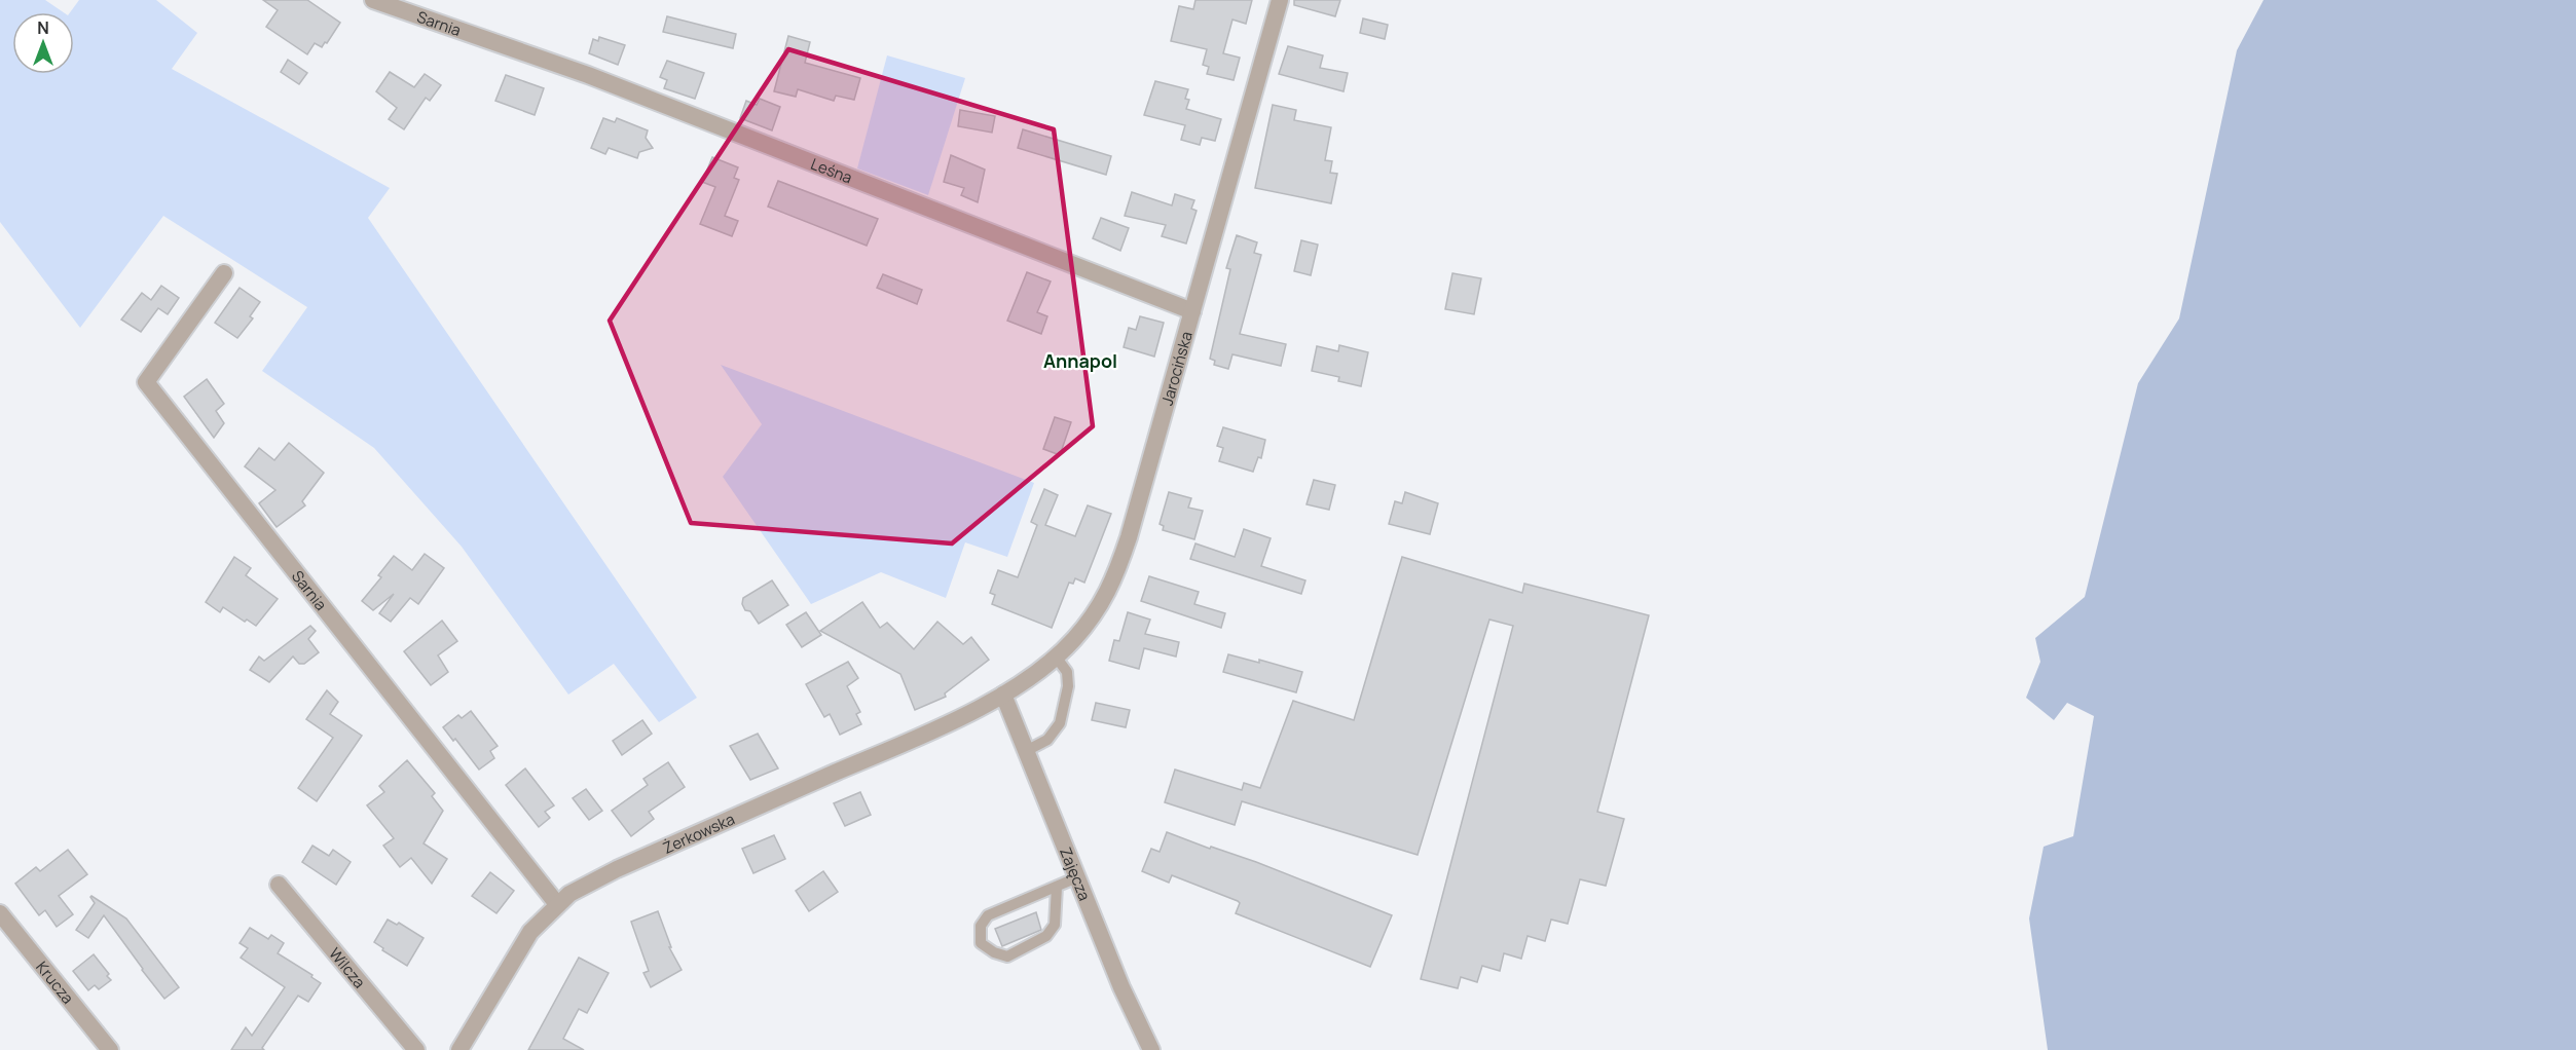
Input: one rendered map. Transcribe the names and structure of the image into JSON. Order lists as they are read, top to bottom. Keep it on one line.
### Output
{"streets":{"street":["Sarnia","Leśna","Jarocińska","Żerkowska","Zajęcza","Wilcza","Krucza"]},"crossings":[["Sarnia","Leśna"],["Sarnia","Żerkowska"],["Leśna","Jarocińska"],["Jarocińska","Żerkowska"],["Jarocińska","Zajęcza"],["Żerkowska","Zajęcza"]],"districts":["Annapol"],"north":"top"}
